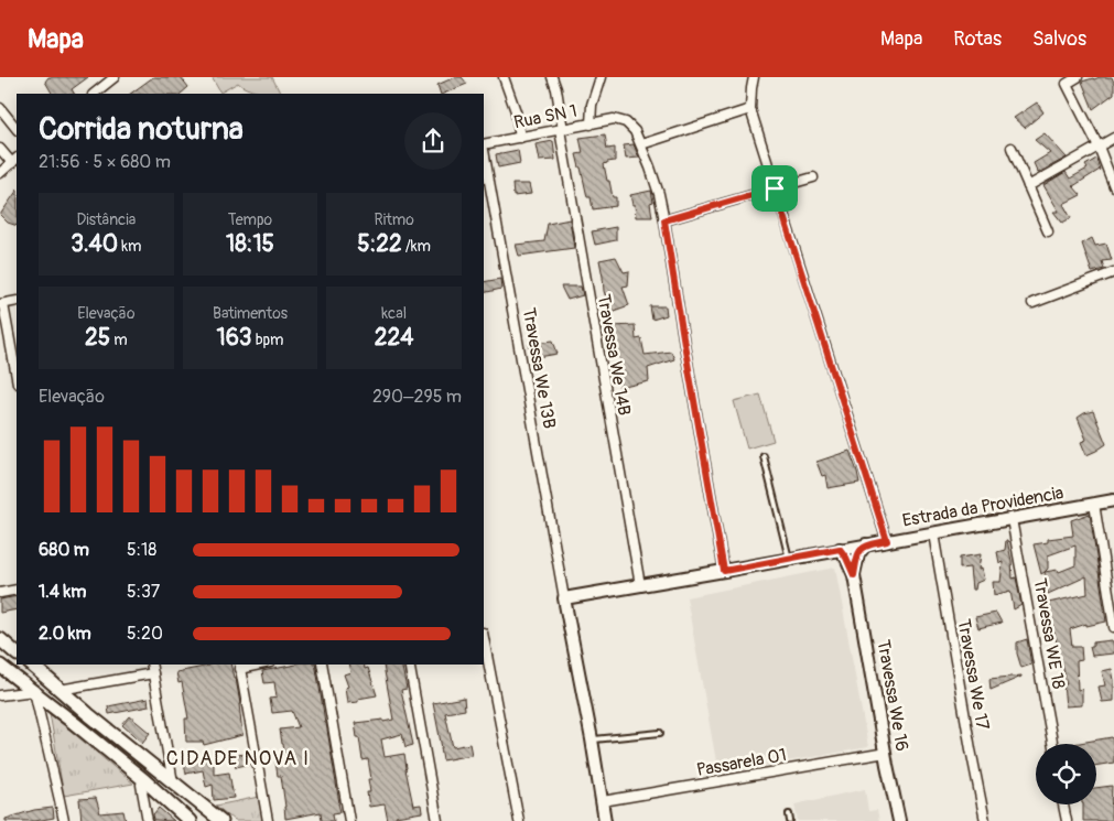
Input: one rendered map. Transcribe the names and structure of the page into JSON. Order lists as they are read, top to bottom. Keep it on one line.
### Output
{"streets":{"main road":["Travessa We 13B","Estrada da Providencia","Travessa We 16"],"street":["Rua SN 1","Travessa We 14B","Travessa WE 18","Travessa We 17","Passarela 01"]},"crossings":[["Rua SN 1","Travessa We 14B"],["Travessa We 14B","Estrada da Providencia"],["Travessa We 13B","Estrada da Providencia"],["Travessa We 13B","Passarela 01"],["Estrada da Providencia","Travessa WE 18"],["Estrada da Providencia","Travessa We 17"],["Travessa We 16","Passarela 01"]],"districts":["CIDADE NOVA I"],"page":{"header":"Mapa","nav":["Mapa","Rotas","Salvos"],"heading":["Corrida noturna","21:56 · 5 × 680 m"],"stats":[["Distância","3.40 km"],["Tempo","18:15"],["Ritmo","5:22 /km"],["Elevação","25 m"],["Batimentos","163 bpm"],["kcal","224"]],"chart":["Elevação","290–295 m"],"list":[{"name":"680 m","note":"5:18"},{"name":"1.4 km","note":"5:37"},{"name":"2.0 km","note":"5:20"}]}}
